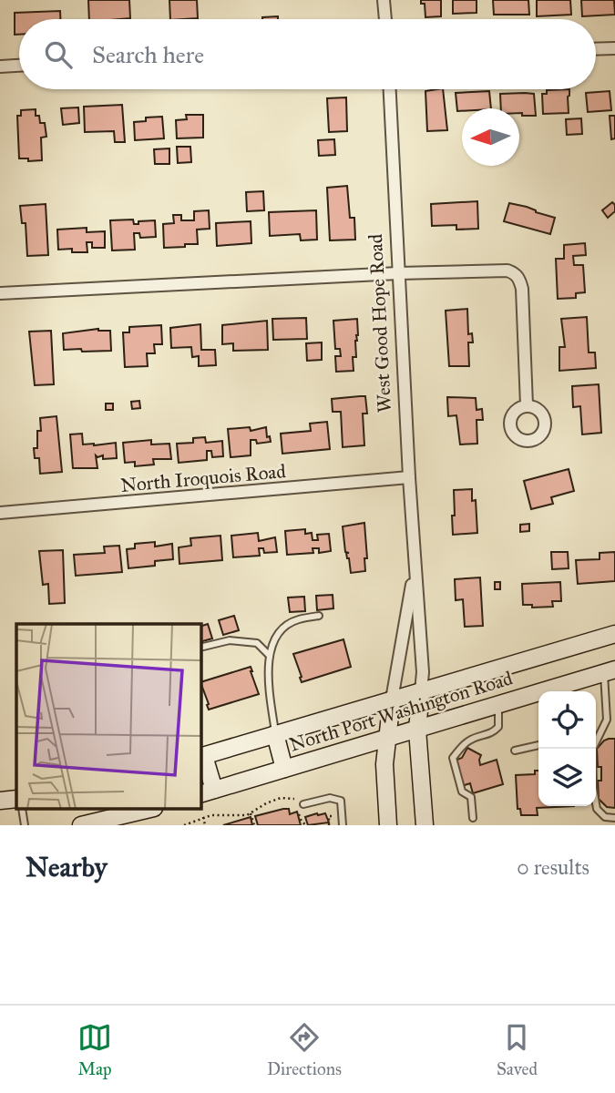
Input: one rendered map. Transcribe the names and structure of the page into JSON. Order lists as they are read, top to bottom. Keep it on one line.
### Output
{"streets":{"main road":["West Good Hope Road","North Port Washington Road"],"street":["North Iroquois Road"]},"crossings":[["West Good Hope Road","North Iroquois Road"],["West Good Hope Road","North Port Washington Road"]],"north":"left","page":{"search":"Search here","heading":["Nearby","0 results"],"nav":["Map","Directions","Saved"]}}
